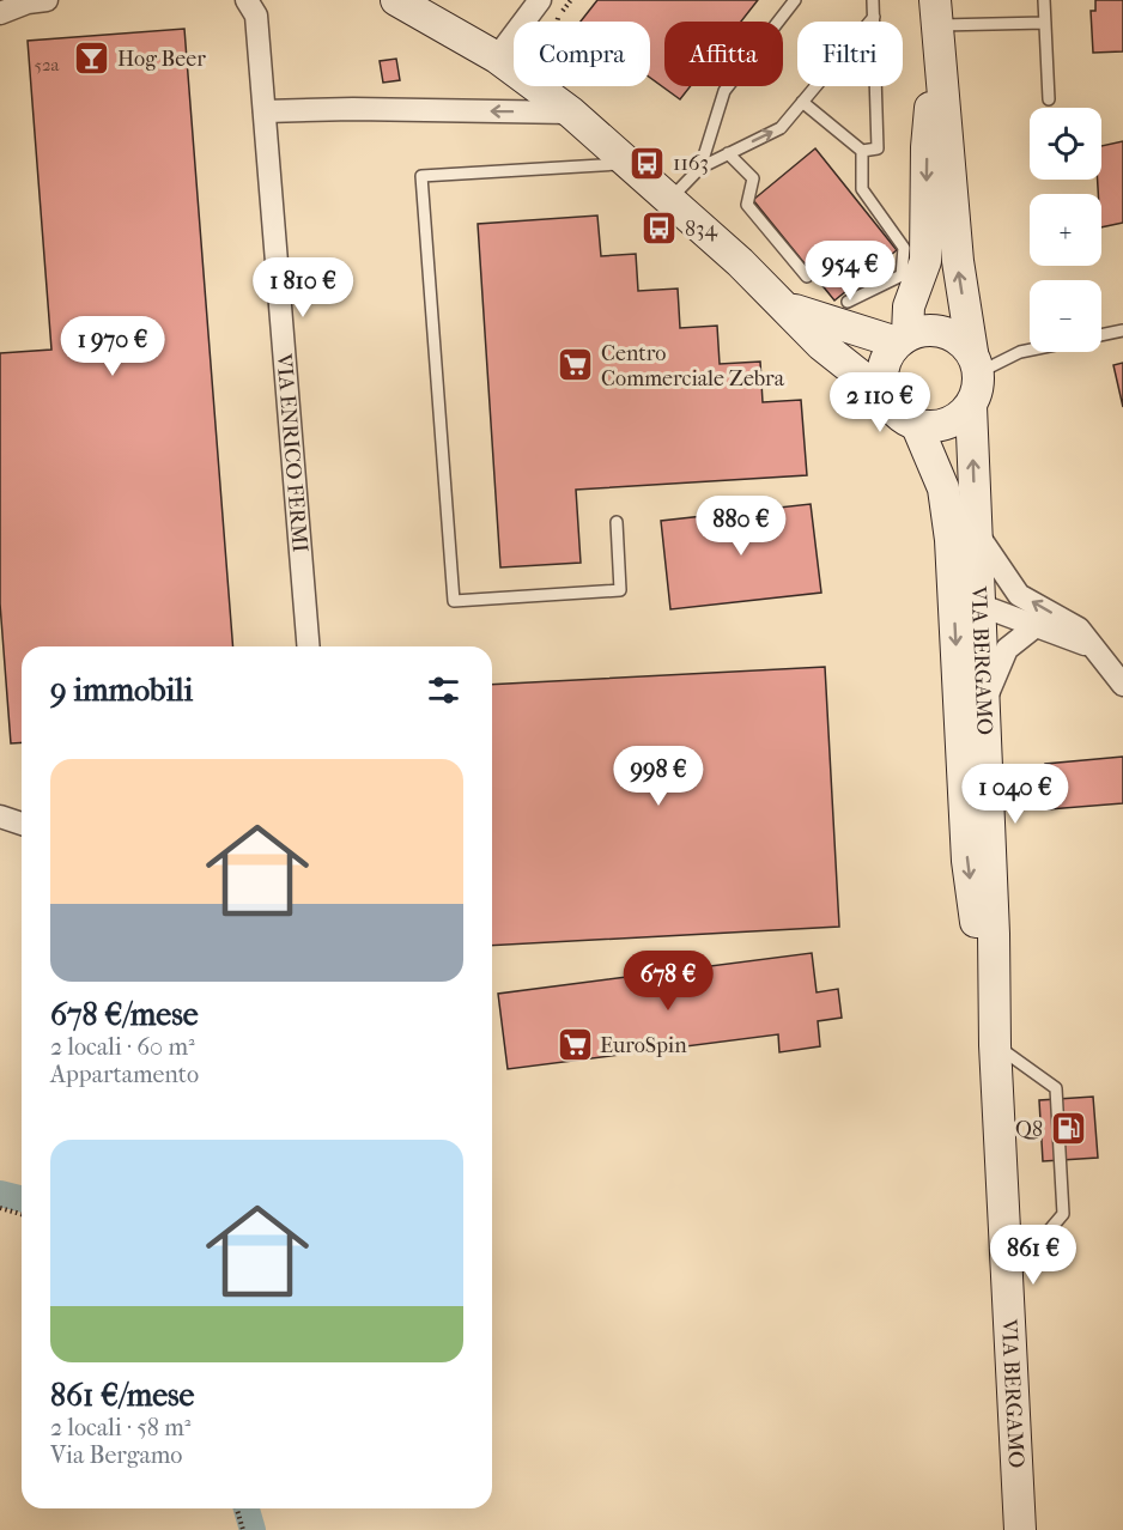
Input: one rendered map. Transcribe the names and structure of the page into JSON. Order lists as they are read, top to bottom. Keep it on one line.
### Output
{"streets":{"main road":["VIA BERGAMO"],"street":["VIA ENRICO FERMI"]},"places":{"bar":["Hog Beer"],"bus stop":["1163","834"],"supermarket":["Centro Commerciale Zebra","EuroSpin"],"fuel station":["Q8"]},"house_numbers":["52a"],"page":{"chip":["Compra","Affitta","Filtri"],"map_buttons":["+","−"],"price":["954 €","1 810 €","1 970 €","2 110 €","880 €","998 €","1 040 €","678 €","861 €"],"heading":"9 immobili","list":[{"name":"678 €/mese","note":"2 locali · 60 m² · Appartamento"},{"name":"861 €/mese","note":"2 locali · 58 m² · Via Bergamo"}]}}
